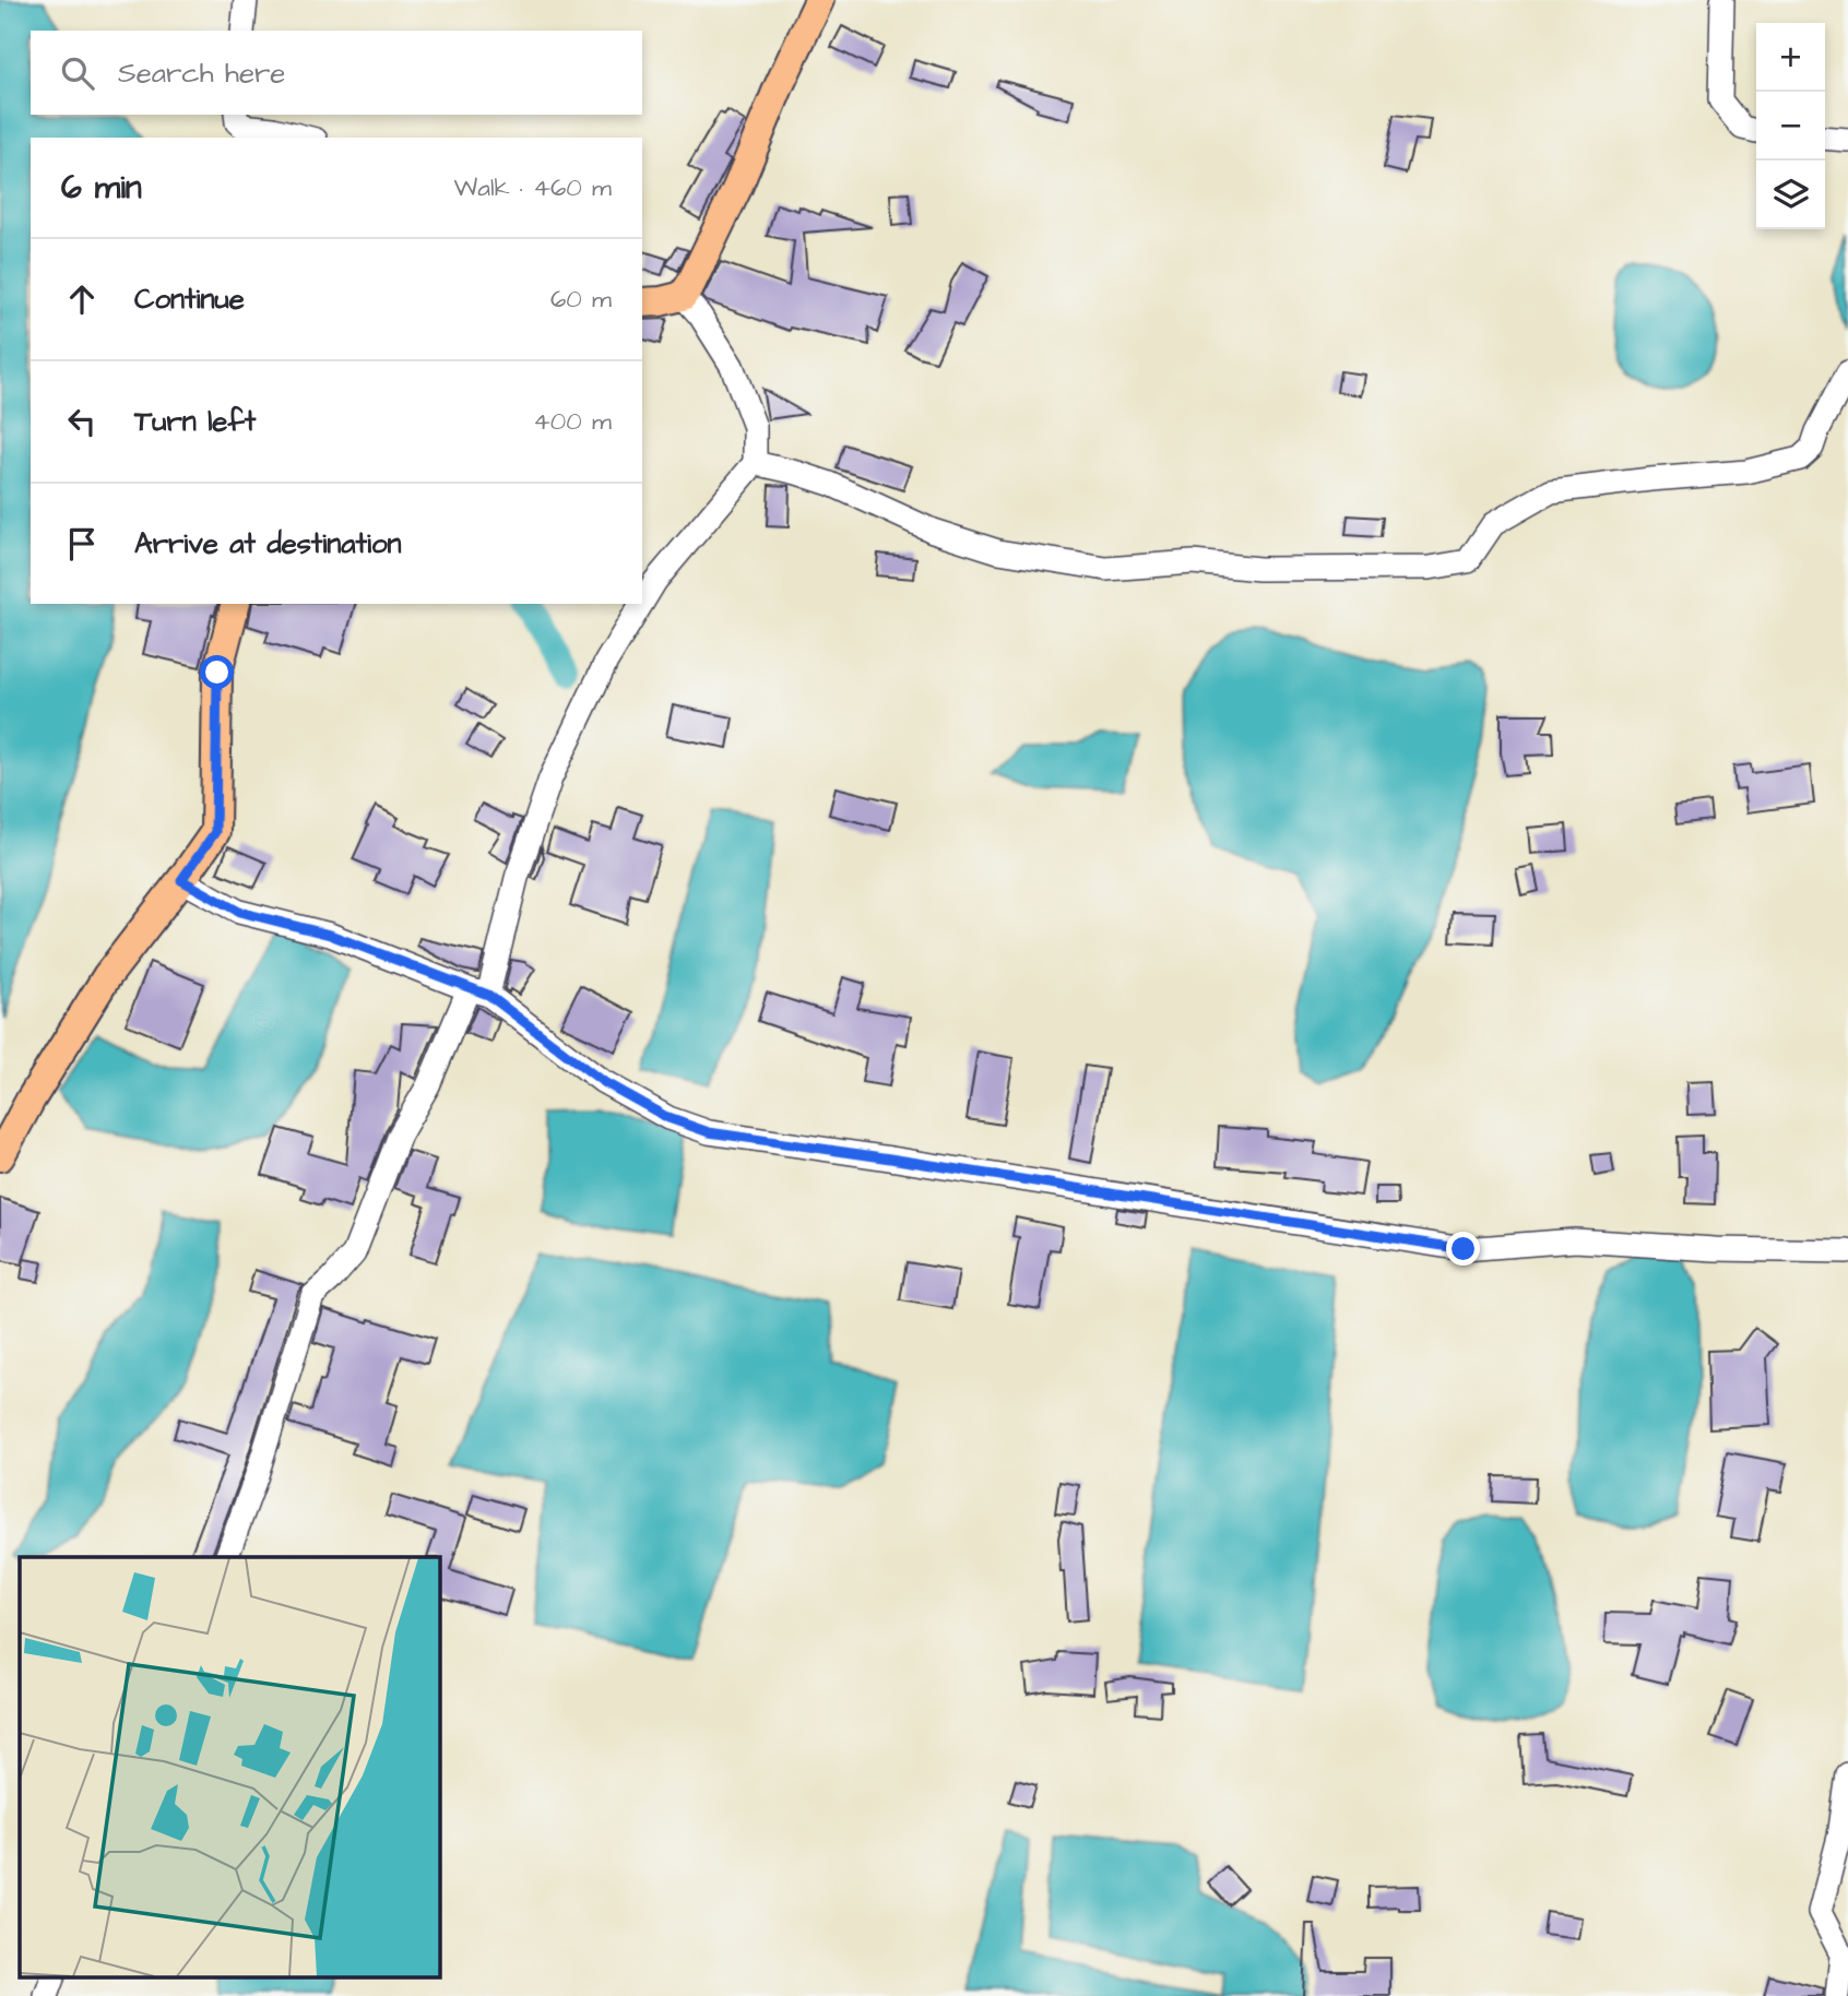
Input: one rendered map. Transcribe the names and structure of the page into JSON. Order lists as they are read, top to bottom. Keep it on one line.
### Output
{"page":{"map_buttons":["+","−"],"search":"Search here","heading":["6 min","Walk · 460 m"],"list":[["Continue","60 m"],["Turn left","400 m"],"Arrive at destination"]}}
